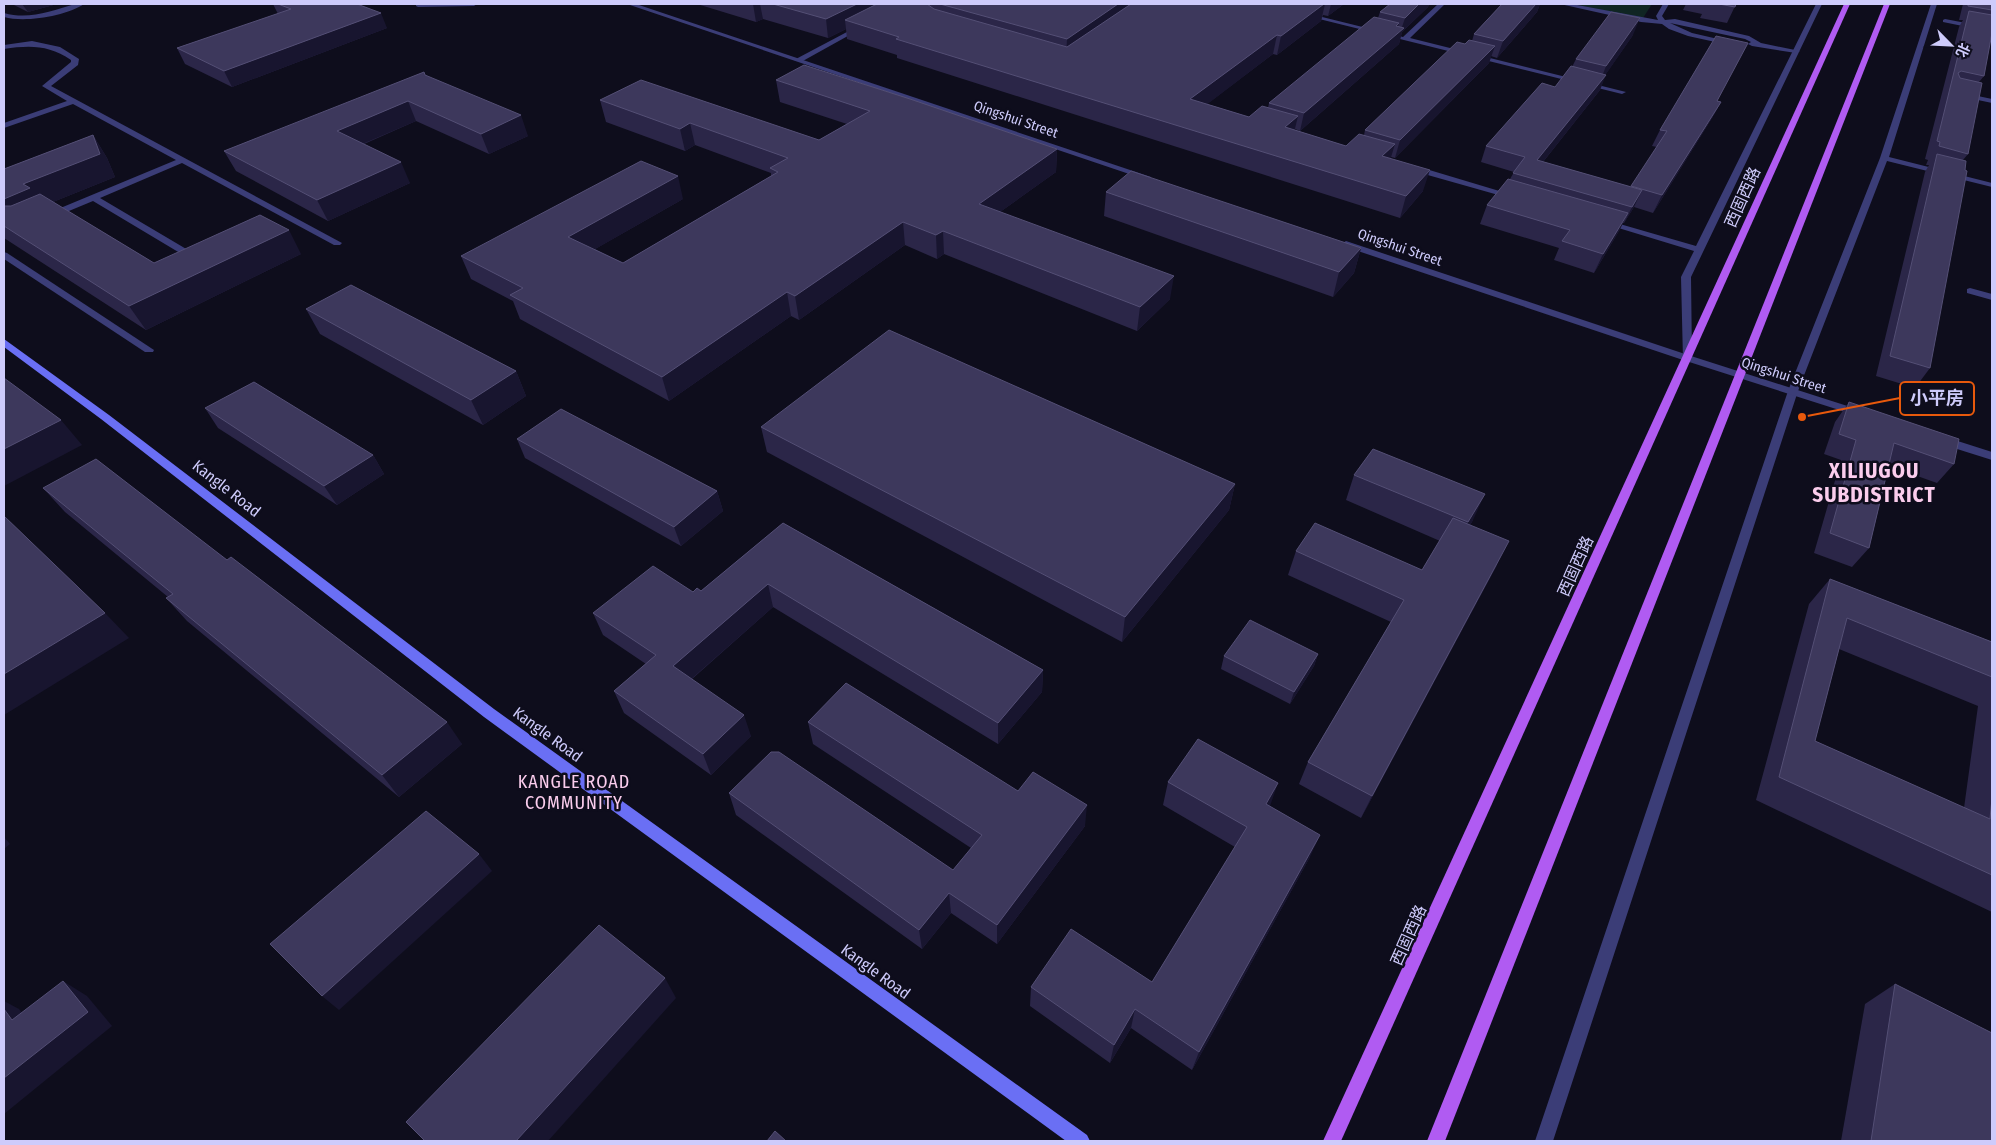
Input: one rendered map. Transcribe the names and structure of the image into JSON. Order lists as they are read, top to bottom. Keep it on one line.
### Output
{"streets":{"main road":["西固西路","Kangle Road"],"street":["Qingshui Street"]},"crossings":[["Qingshui Street","西固西路"]],"districts":["XILIUGOU SUBDISTRICT","KANGLE ROAD COMMUNITY"],"places":["小平房"],"north":"bottom right"}
